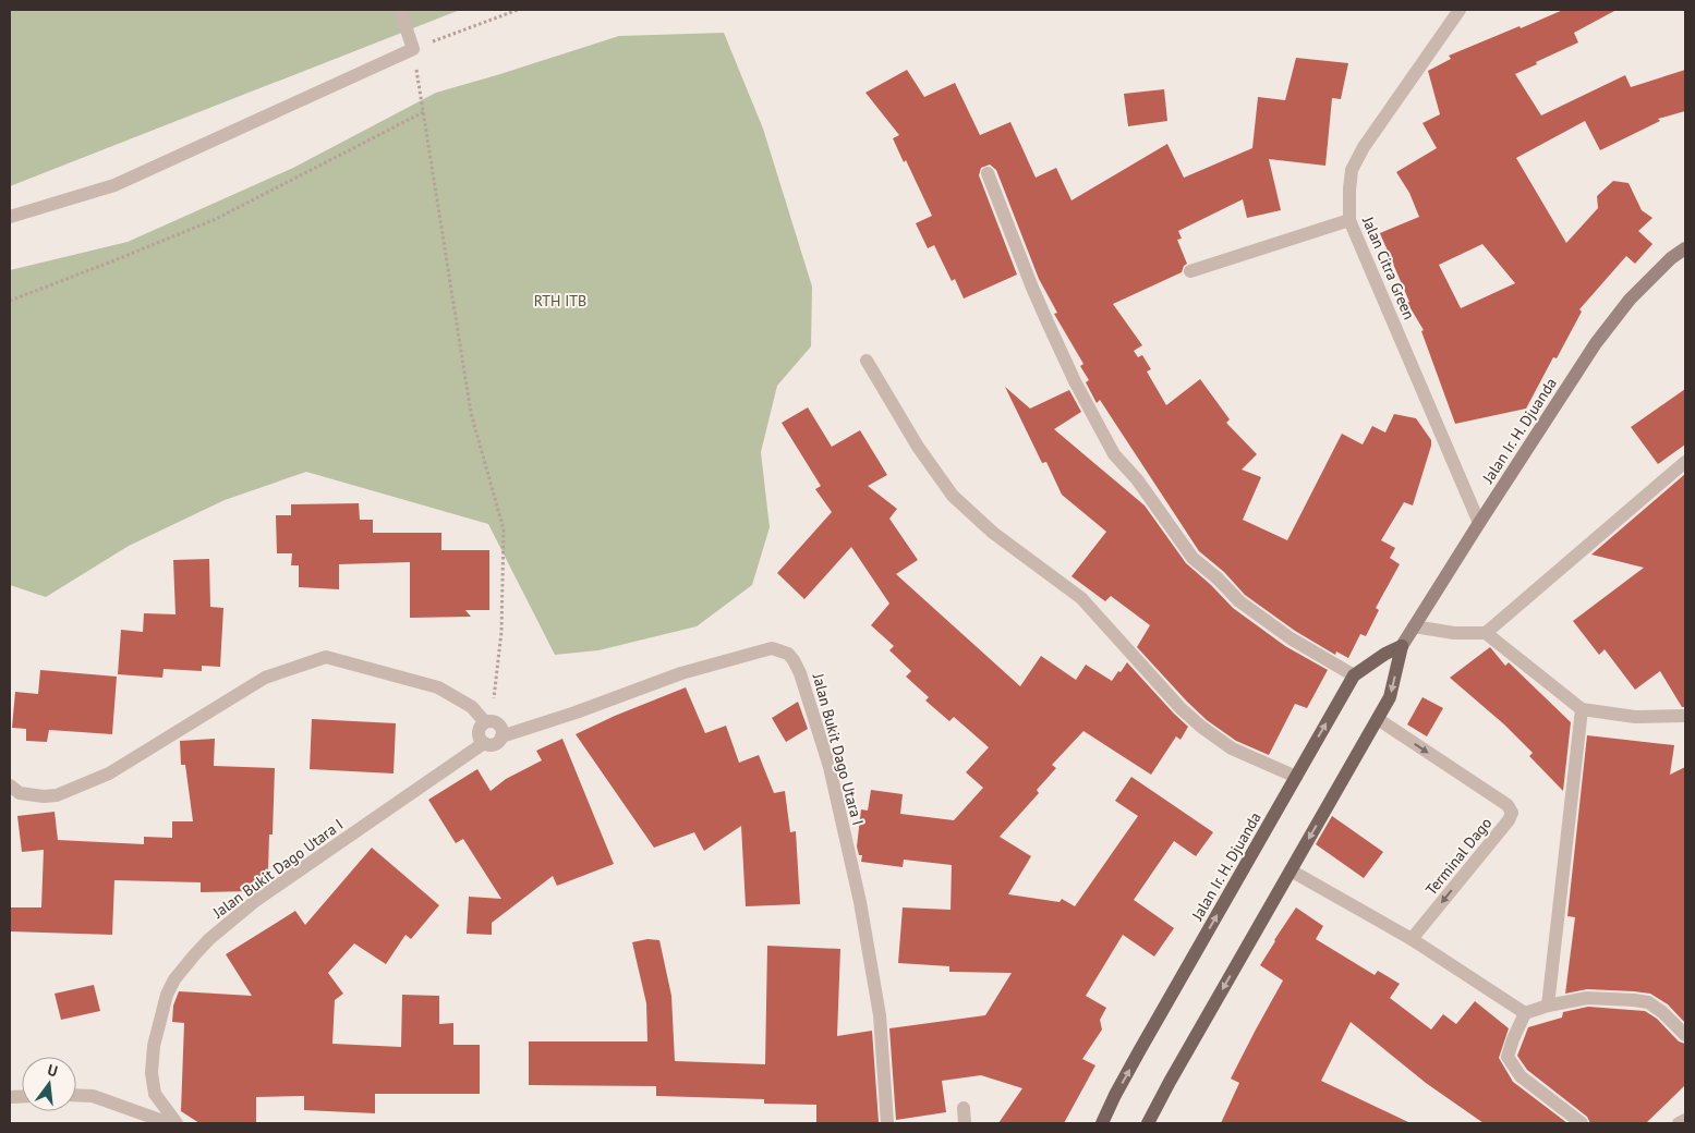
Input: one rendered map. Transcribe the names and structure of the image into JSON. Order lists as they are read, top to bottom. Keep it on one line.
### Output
{"streets":{"main road":["Jalan Ir. H. Djuanda"],"street":["Jalan Citra Green","Jalan Bukit Dago Utara I","Terminal Dago"]},"crossings":[["Jalan Citra Green","Jalan Ir. H. Djuanda"],["Jalan Ir. H. Djuanda","Terminal Dago"]],"parks":["RTH ITB"],"north":"top"}
